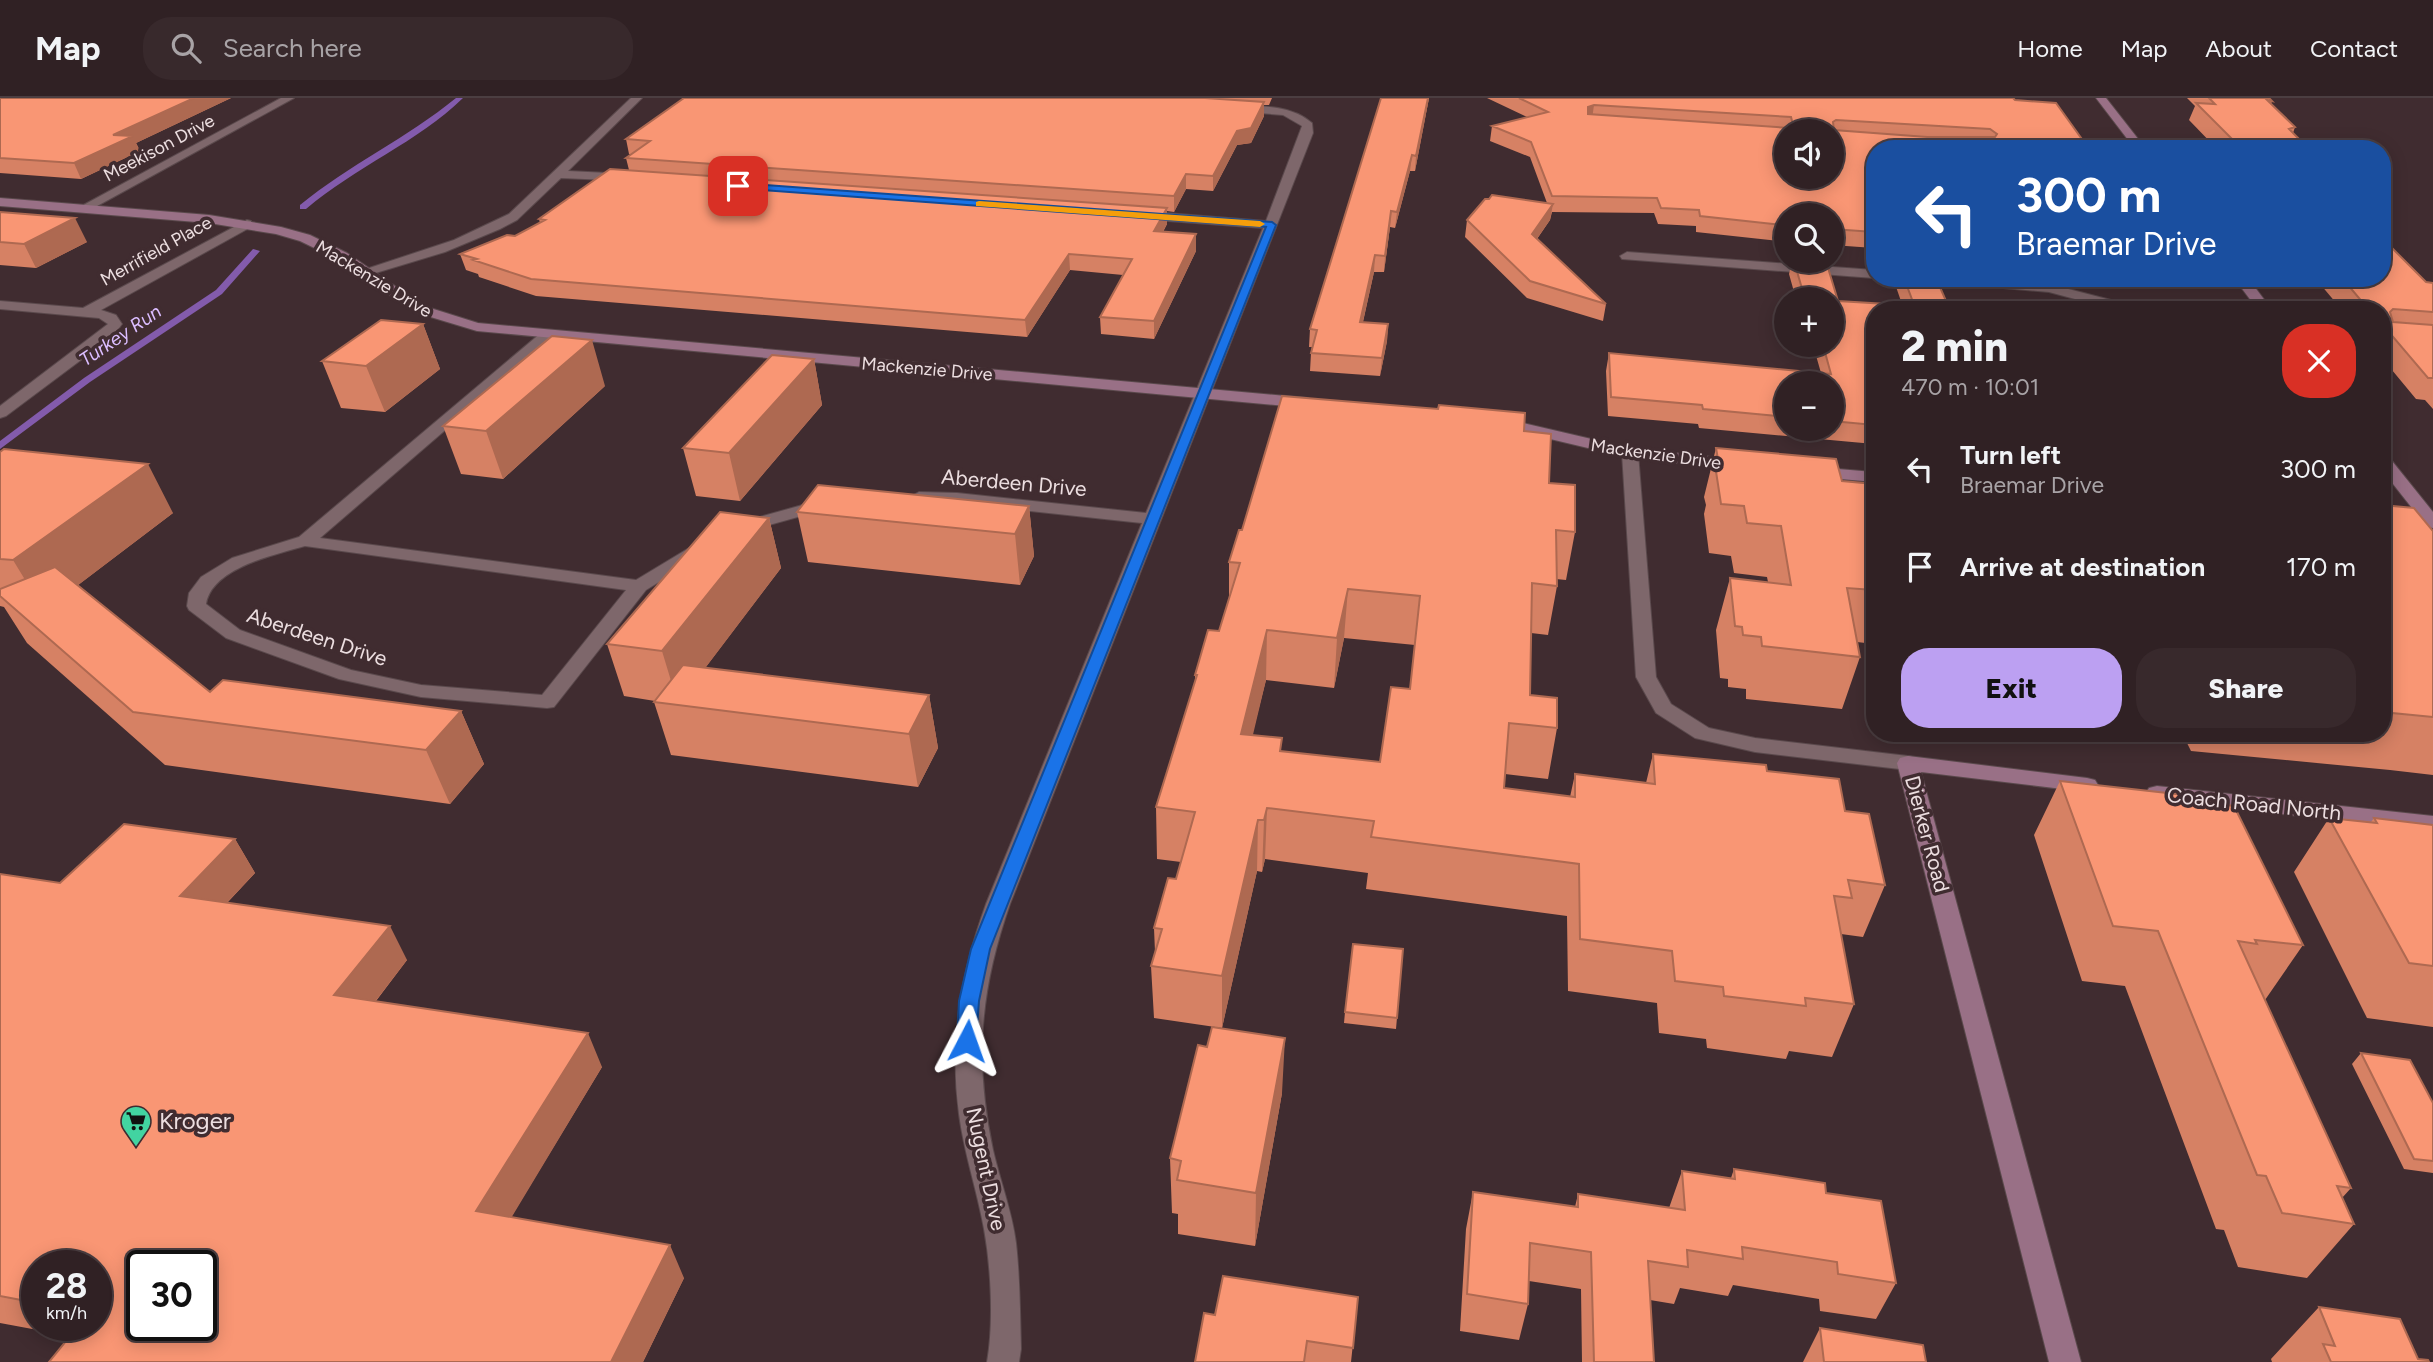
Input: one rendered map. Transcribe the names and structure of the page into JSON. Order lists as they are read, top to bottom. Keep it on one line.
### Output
{"streets":{"street":["Meekison Drive","Merrifield Place","Mackenzie Drive","Aberdeen Drive","Coach Road North","Dierker Road","Nugent Drive"]},"crossings":[["Meekison Drive","Mackenzie Drive"],["Merrifield Place","Mackenzie Drive"],["Mackenzie Drive","Aberdeen Drive"],["Mackenzie Drive","Dierker Road"],["Mackenzie Drive","Nugent Drive"],["Aberdeen Drive","Nugent Drive"]],"water":["Turkey Run"],"places":{"supermarket":["Kroger"]},"page":{"header":"Map","search":"Search here","nav":["Home","Map","About","Contact"],"map_buttons":["+","−"],"turn":["300 m","Braemar Drive"],"heading":["2 min","470 m · 10:01"],"list":[{"name":"Turn left","note":"Braemar Drive","value":"300 m"},{"name":"Arrive at destination","value":"170 m"}],"buttons":["Exit","Share"],"speed":"28 km/h","limit":"30"}}
